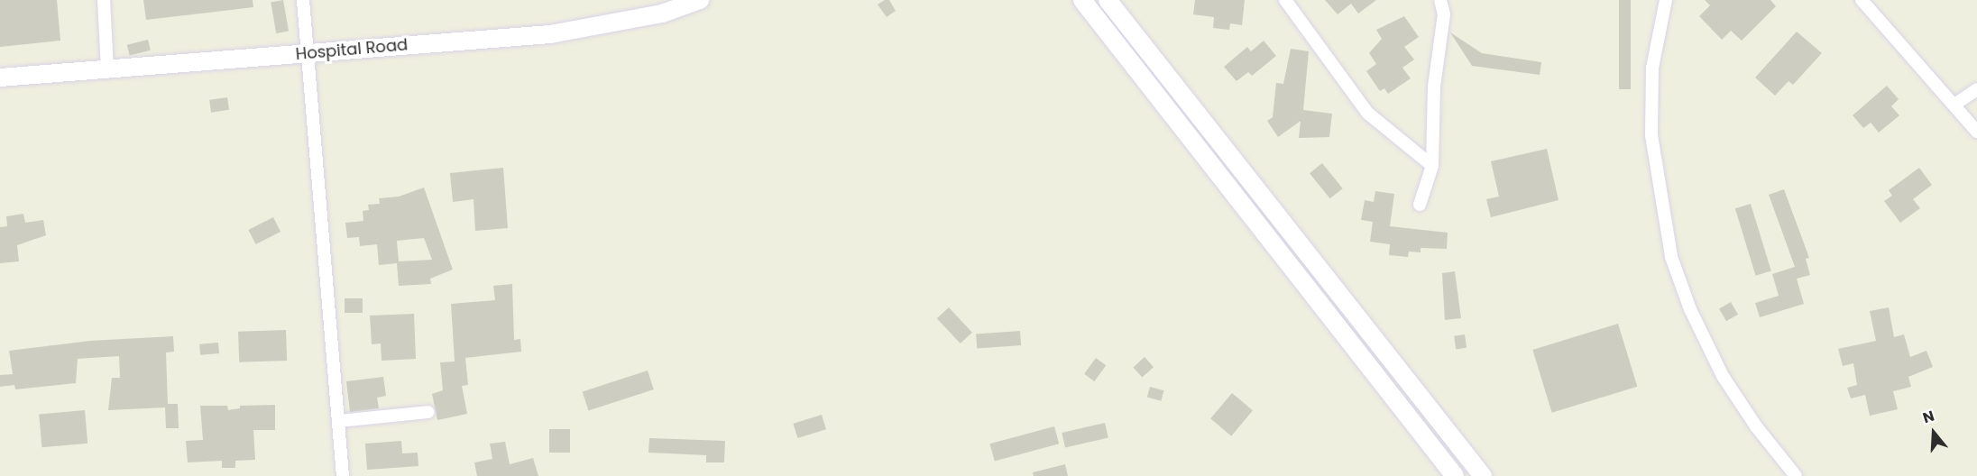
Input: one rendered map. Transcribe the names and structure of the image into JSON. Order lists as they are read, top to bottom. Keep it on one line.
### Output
{"streets":{"street":["Hospital Road"]},"north":"top"}
